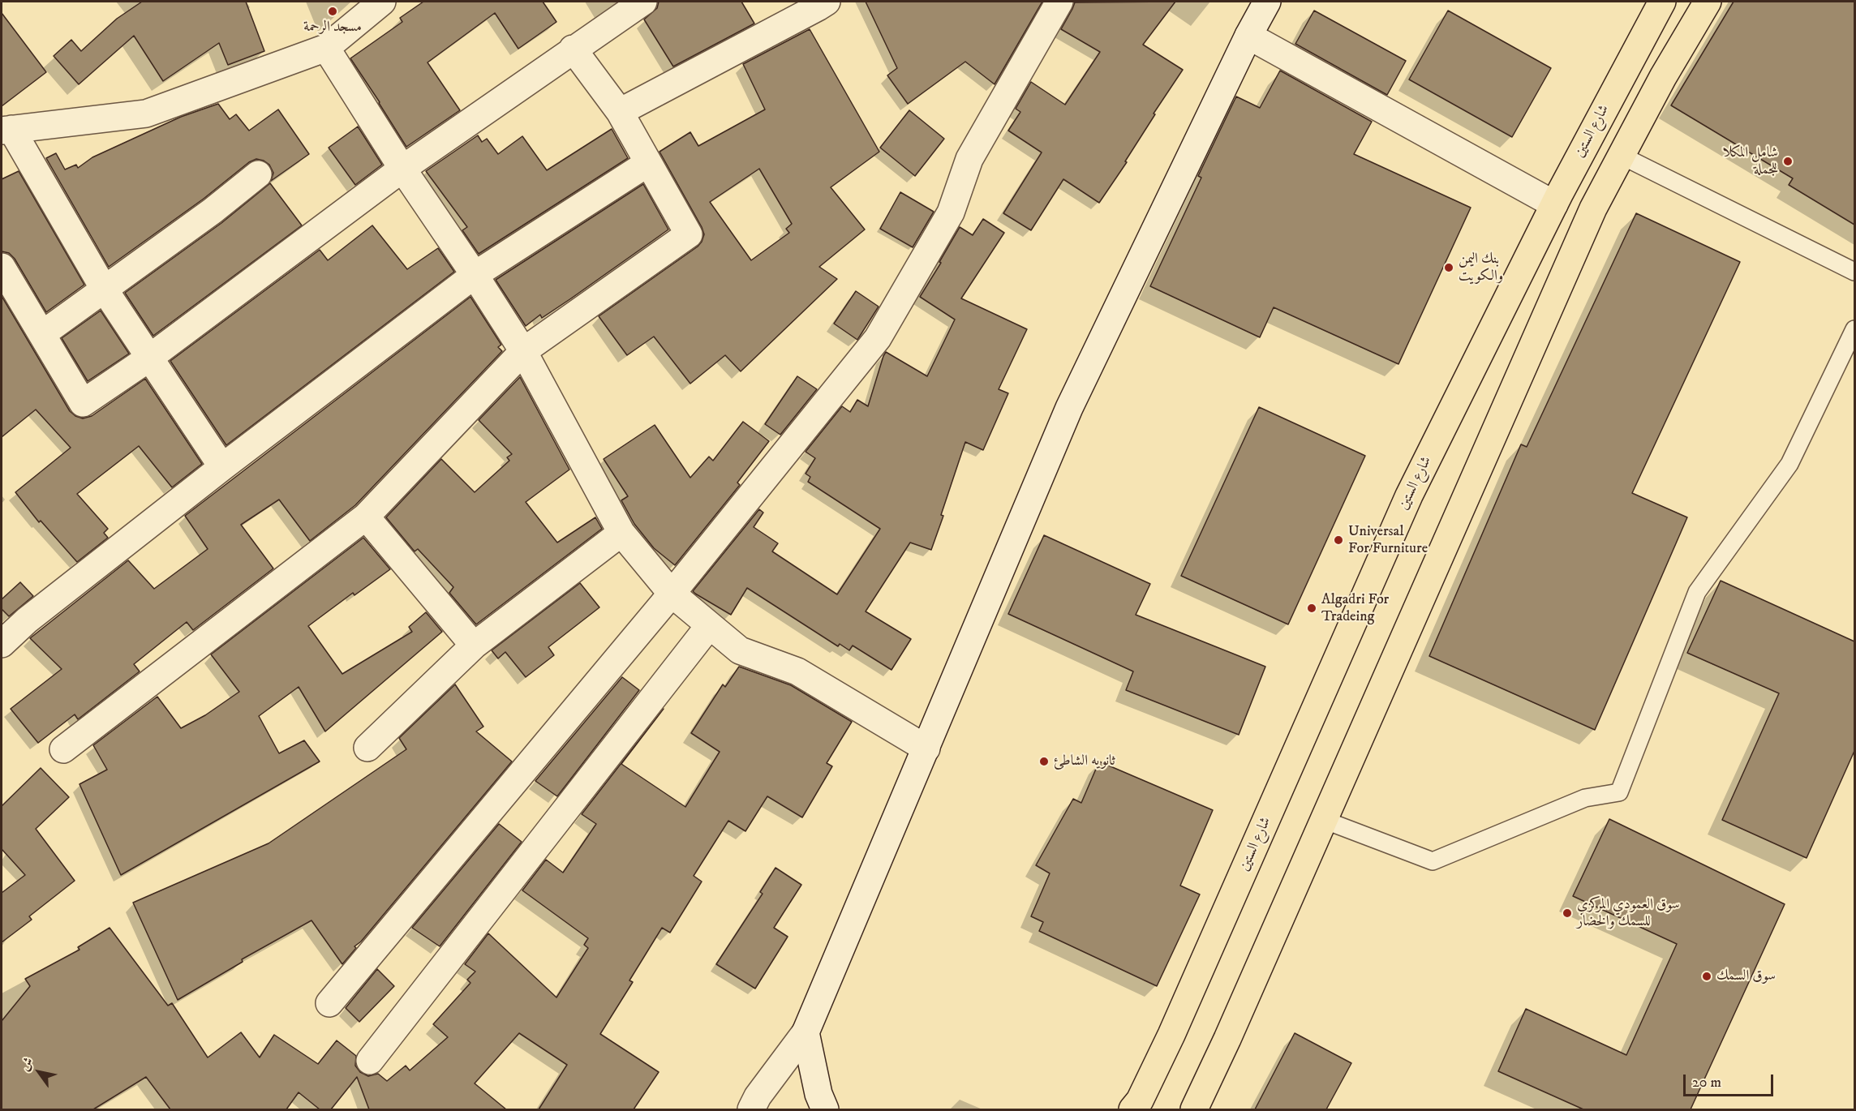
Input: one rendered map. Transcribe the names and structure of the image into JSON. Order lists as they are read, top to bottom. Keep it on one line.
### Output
{"streets":{"highway":["شارع الستين"]},"places":["مسجد الرحمة","شامل المكلا للجملة","بنك اليمن والكويت","Universal For Furniture","Algadri For Tradeing","ثانويه الشاطئ","سوق العمودي المركزي للسمك والخضار","سوق السمك"],"scale_bar":"20 m","north":"top left"}
